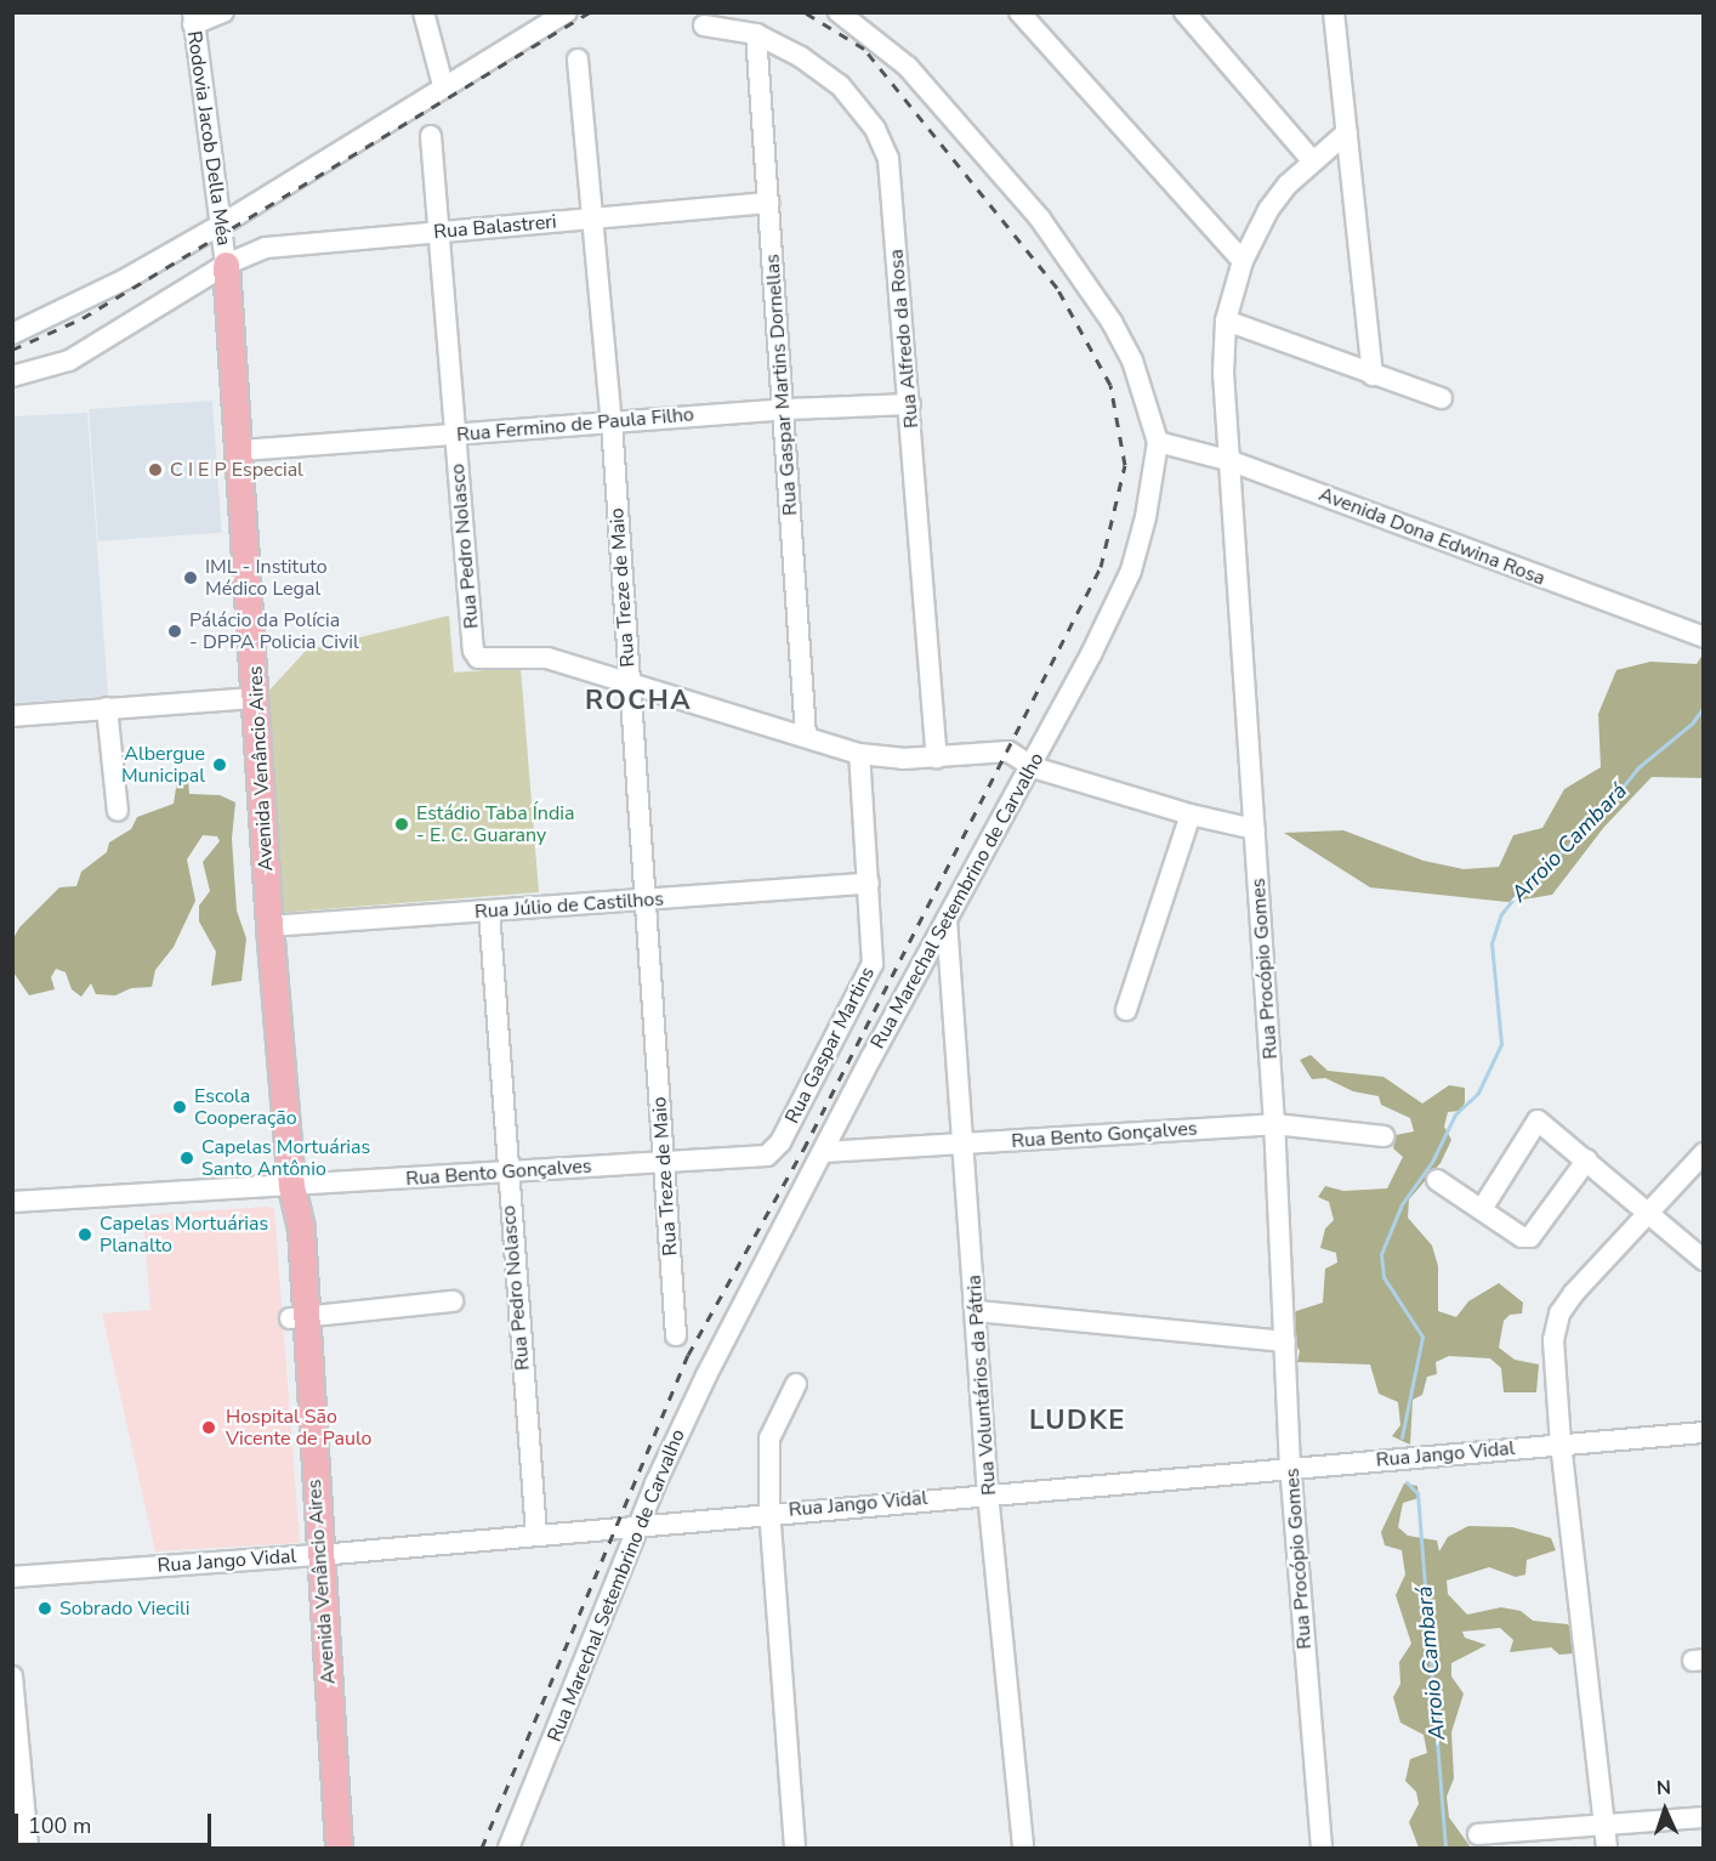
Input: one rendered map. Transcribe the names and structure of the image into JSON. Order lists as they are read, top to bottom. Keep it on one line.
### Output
{"streets":{"main road":["Avenida Venâncio Aires"],"street":["Rodovia Jacob Della Méa","Rua Balastreri","Rua Alfredo da Rosa","Rua Gaspar Martins Dornellas","Rua Fermino de Paula Filho","Avenida Dona Edwina Rosa","Rua Pedro Nolasco","Rua Treze de Maio","Rua Marechal Setembrino de Carvalho","Rua Júlio de Castilhos","Rua Procópio Gomes","Rua Gaspar Martins","Rua Bento Gonçalves","Rua Voluntários da Pátria","Rua Jango Vidal"]},"crossings":[["Rodovia Jacob Della Méa","Rua Balastreri"],["Rodovia Jacob Della Méa","Avenida Venâncio Aires"],["Rua Balastreri","Rua Gaspar Martins Dornellas"],["Rua Balastreri","Rua Pedro Nolasco"],["Rua Balastreri","Rua Treze de Maio"],["Rua Balastreri","Avenida Venâncio Aires"],["Rua Alfredo da Rosa","Rua Gaspar Martins Dornellas"],["Rua Alfredo da Rosa","Rua Fermino de Paula Filho"],["Rua Gaspar Martins Dornellas","Rua Fermino de Paula Filho"],["Rua Fermino de Paula Filho","Rua Pedro Nolasco"],["Rua Fermino de Paula Filho","Rua Treze de Maio"],["Rua Fermino de Paula Filho","Avenida Venâncio Aires"],["Avenida Dona Edwina Rosa","Rua Marechal Setembrino de Carvalho"],["Avenida Dona Edwina Rosa","Rua Procópio Gomes"],["Rua Pedro Nolasco","Rua Treze de Maio"],["Rua Pedro Nolasco","Rua Júlio de Castilhos"],["Rua Pedro Nolasco","Rua Bento Gonçalves"],["Rua Pedro Nolasco","Rua Jango Vidal"],["Rua Treze de Maio","Rua Júlio de Castilhos"],["Rua Treze de Maio","Rua Bento Gonçalves"],["Avenida Venâncio Aires","Rua Júlio de Castilhos"],["Avenida Venâncio Aires","Rua Bento Gonçalves"],["Avenida Venâncio Aires","Rua Jango Vidal"],["Rua Marechal Setembrino de Carvalho","Rua Bento Gonçalves"],["Rua Marechal Setembrino de Carvalho","Rua Voluntários da Pátria"],["Rua Marechal Setembrino de Carvalho","Rua Jango Vidal"],["Rua Júlio de Castilhos","Rua Gaspar Martins"],["Rua Procópio Gomes","Rua Bento Gonçalves"],["Rua Procópio Gomes","Rua Jango Vidal"],["Rua Gaspar Martins","Rua Bento Gonçalves"],["Rua Bento Gonçalves","Rua Voluntários da Pátria"],["Rua Voluntários da Pátria","Rua Jango Vidal"]],"districts":["ROCHA","LUDKE"],"water":["Arroio Cambará"],"places":["C I E P Especial","IML - Instituto Médico Legal","Pálácio da Polícia - DPPA Policia Civil","Albergue Municipal","Estádio Taba Índia - E. C. Guarany","Escola Cooperação","Capelas Mortuárias Santo Antônio","Capelas Mortuárias Planalto","Hospital São Vicente de Paulo","Sobrado Viecili"],"scale_bar":"100 m","north":"top"}
